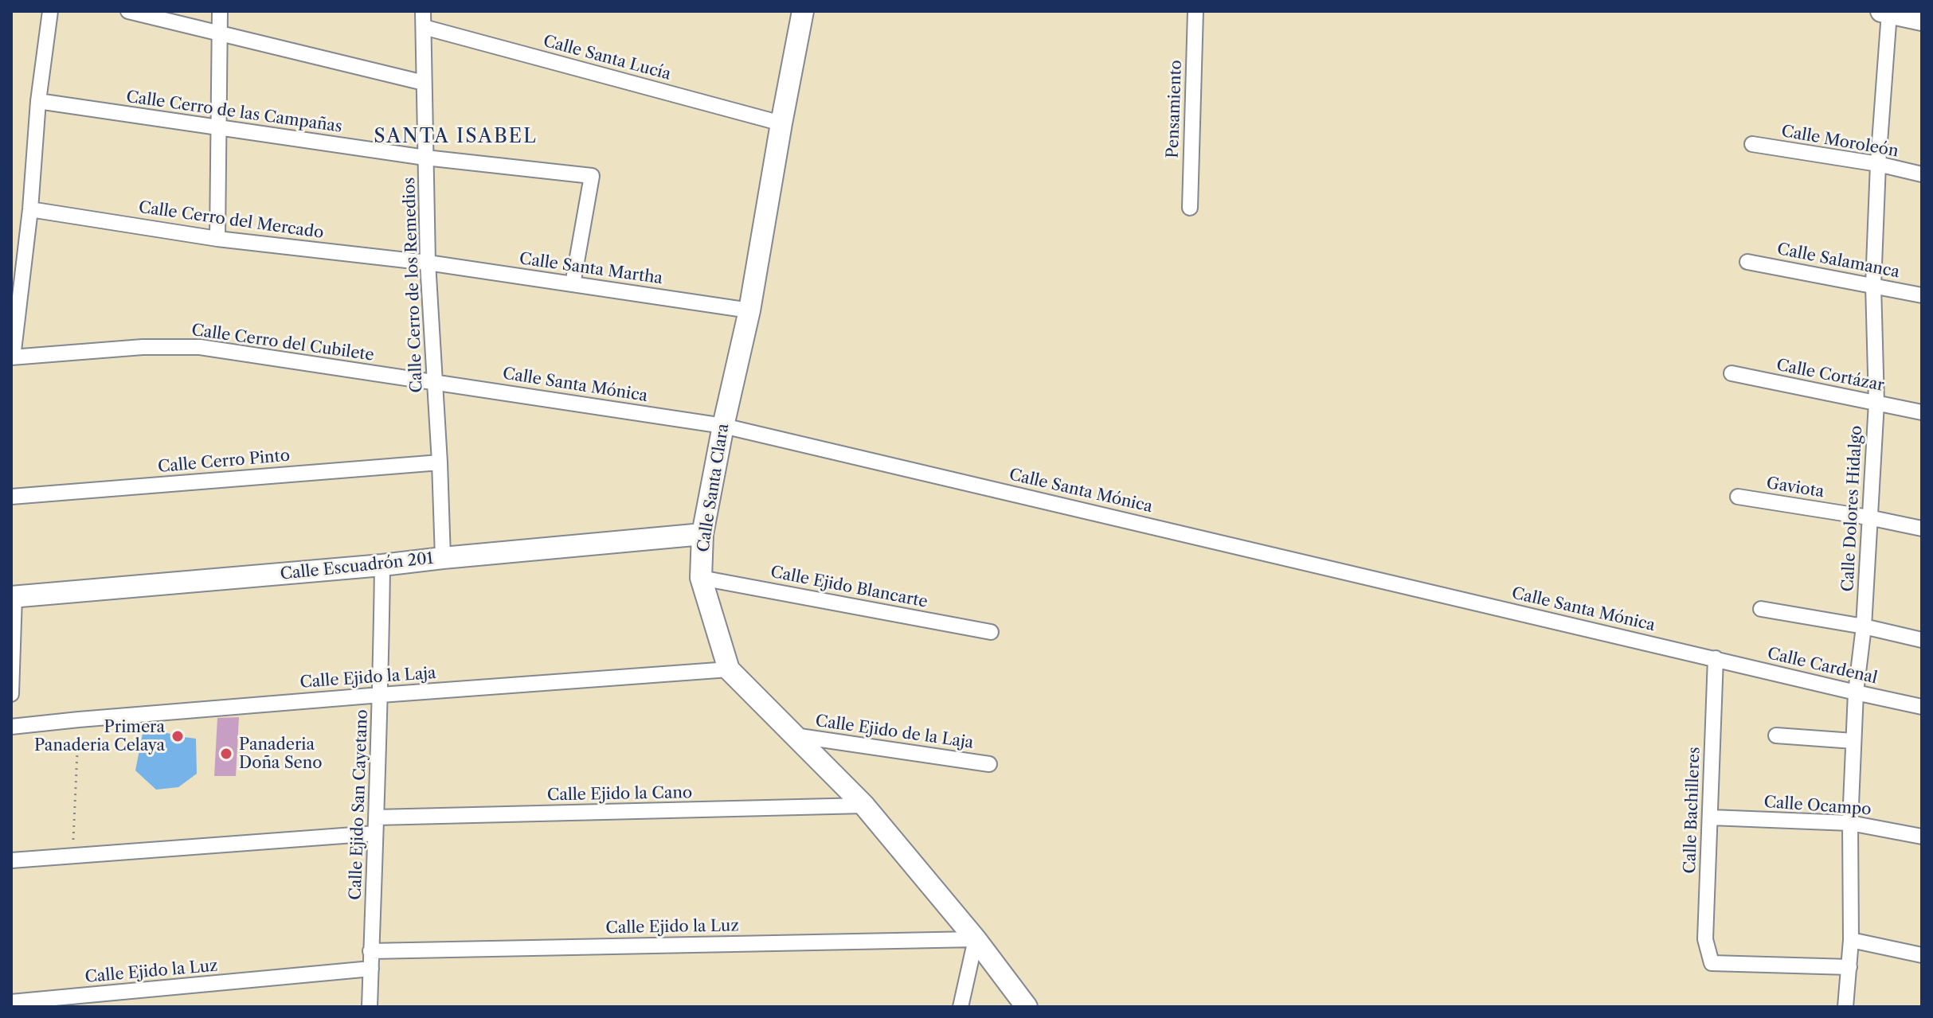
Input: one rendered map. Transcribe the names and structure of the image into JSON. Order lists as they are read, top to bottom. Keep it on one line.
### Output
{"streets":{"street":["Calle Santa Lucía","Pensamiento","Calle Cerro de las Campañas","Calle Moroleón","Calle Cerro del Mercado","Calle Salamanca","Calle Santa Martha","Calle Cerro de los Remedios","Calle Cerro del Cubilete","Calle Cortázar","Calle Santa Mónica","Calle Cerro Pinto","Calle Santa Clara","Gaviota","Calle Dolores Hidalgo","Calle Escuadrón 201","Calle Ejido Blancarte","Calle Cardenal","Calle Ejido la Laja","Calle Ejido de la Laja","Calle Ejido la Cano","Calle Ejido San Cayetano","Calle Ocampo","Calle Bachilleres","Calle Ejido la Luz"]},"crossings":[["Calle Santa Lucía","Calle Cerro de los Remedios"],["Calle Santa Lucía","Calle Santa Clara"],["Calle Cerro de las Campañas","Calle Santa Martha"],["Calle Cerro de las Campañas","Calle Cerro de los Remedios"],["Calle Moroleón","Calle Dolores Hidalgo"],["Calle Cerro del Mercado","Calle Santa Martha"],["Calle Cerro del Mercado","Calle Cerro de los Remedios"],["Calle Salamanca","Calle Dolores Hidalgo"],["Calle Santa Martha","Calle Cerro de los Remedios"],["Calle Santa Martha","Calle Santa Clara"],["Calle Cerro de los Remedios","Calle Cerro del Cubilete"],["Calle Cerro de los Remedios","Calle Santa Mónica"],["Calle Cerro de los Remedios","Calle Cerro Pinto"],["Calle Cerro de los Remedios","Calle Escuadrón 201"],["Calle Cerro del Cubilete","Calle Santa Mónica"],["Calle Cortázar","Calle Dolores Hidalgo"],["Calle Santa Mónica","Calle Santa Clara"],["Calle Santa Mónica","Calle Cardenal"],["Calle Santa Mónica","Calle Bachilleres"],["Calle Santa Clara","Calle Escuadrón 201"],["Calle Santa Clara","Calle Ejido Blancarte"],["Calle Santa Clara","Calle Ejido la Laja"],["Calle Santa Clara","Calle Ejido de la Laja"],["Calle Santa Clara","Calle Ejido la Cano"],["Calle Santa Clara","Calle Ejido la Luz"],["Gaviota","Calle Dolores Hidalgo"],["Calle Dolores Hidalgo","Calle Cardenal"],["Calle Dolores Hidalgo","Calle Ocampo"],["Calle Dolores Hidalgo","Calle Bachilleres"],["Calle Escuadrón 201","Calle Ejido San Cayetano"],["Calle Cardenal","Calle Bachilleres"],["Calle Ejido la Laja","Calle Ejido San Cayetano"],["Calle Ejido la Cano","Calle Ejido San Cayetano"],["Calle Ejido San Cayetano","Calle Ejido la Luz"],["Calle Ocampo","Calle Bachilleres"]],"districts":["SANTA ISABEL"],"places":["Primera Panaderia Celaya","Panaderia Doña Seno"]}
